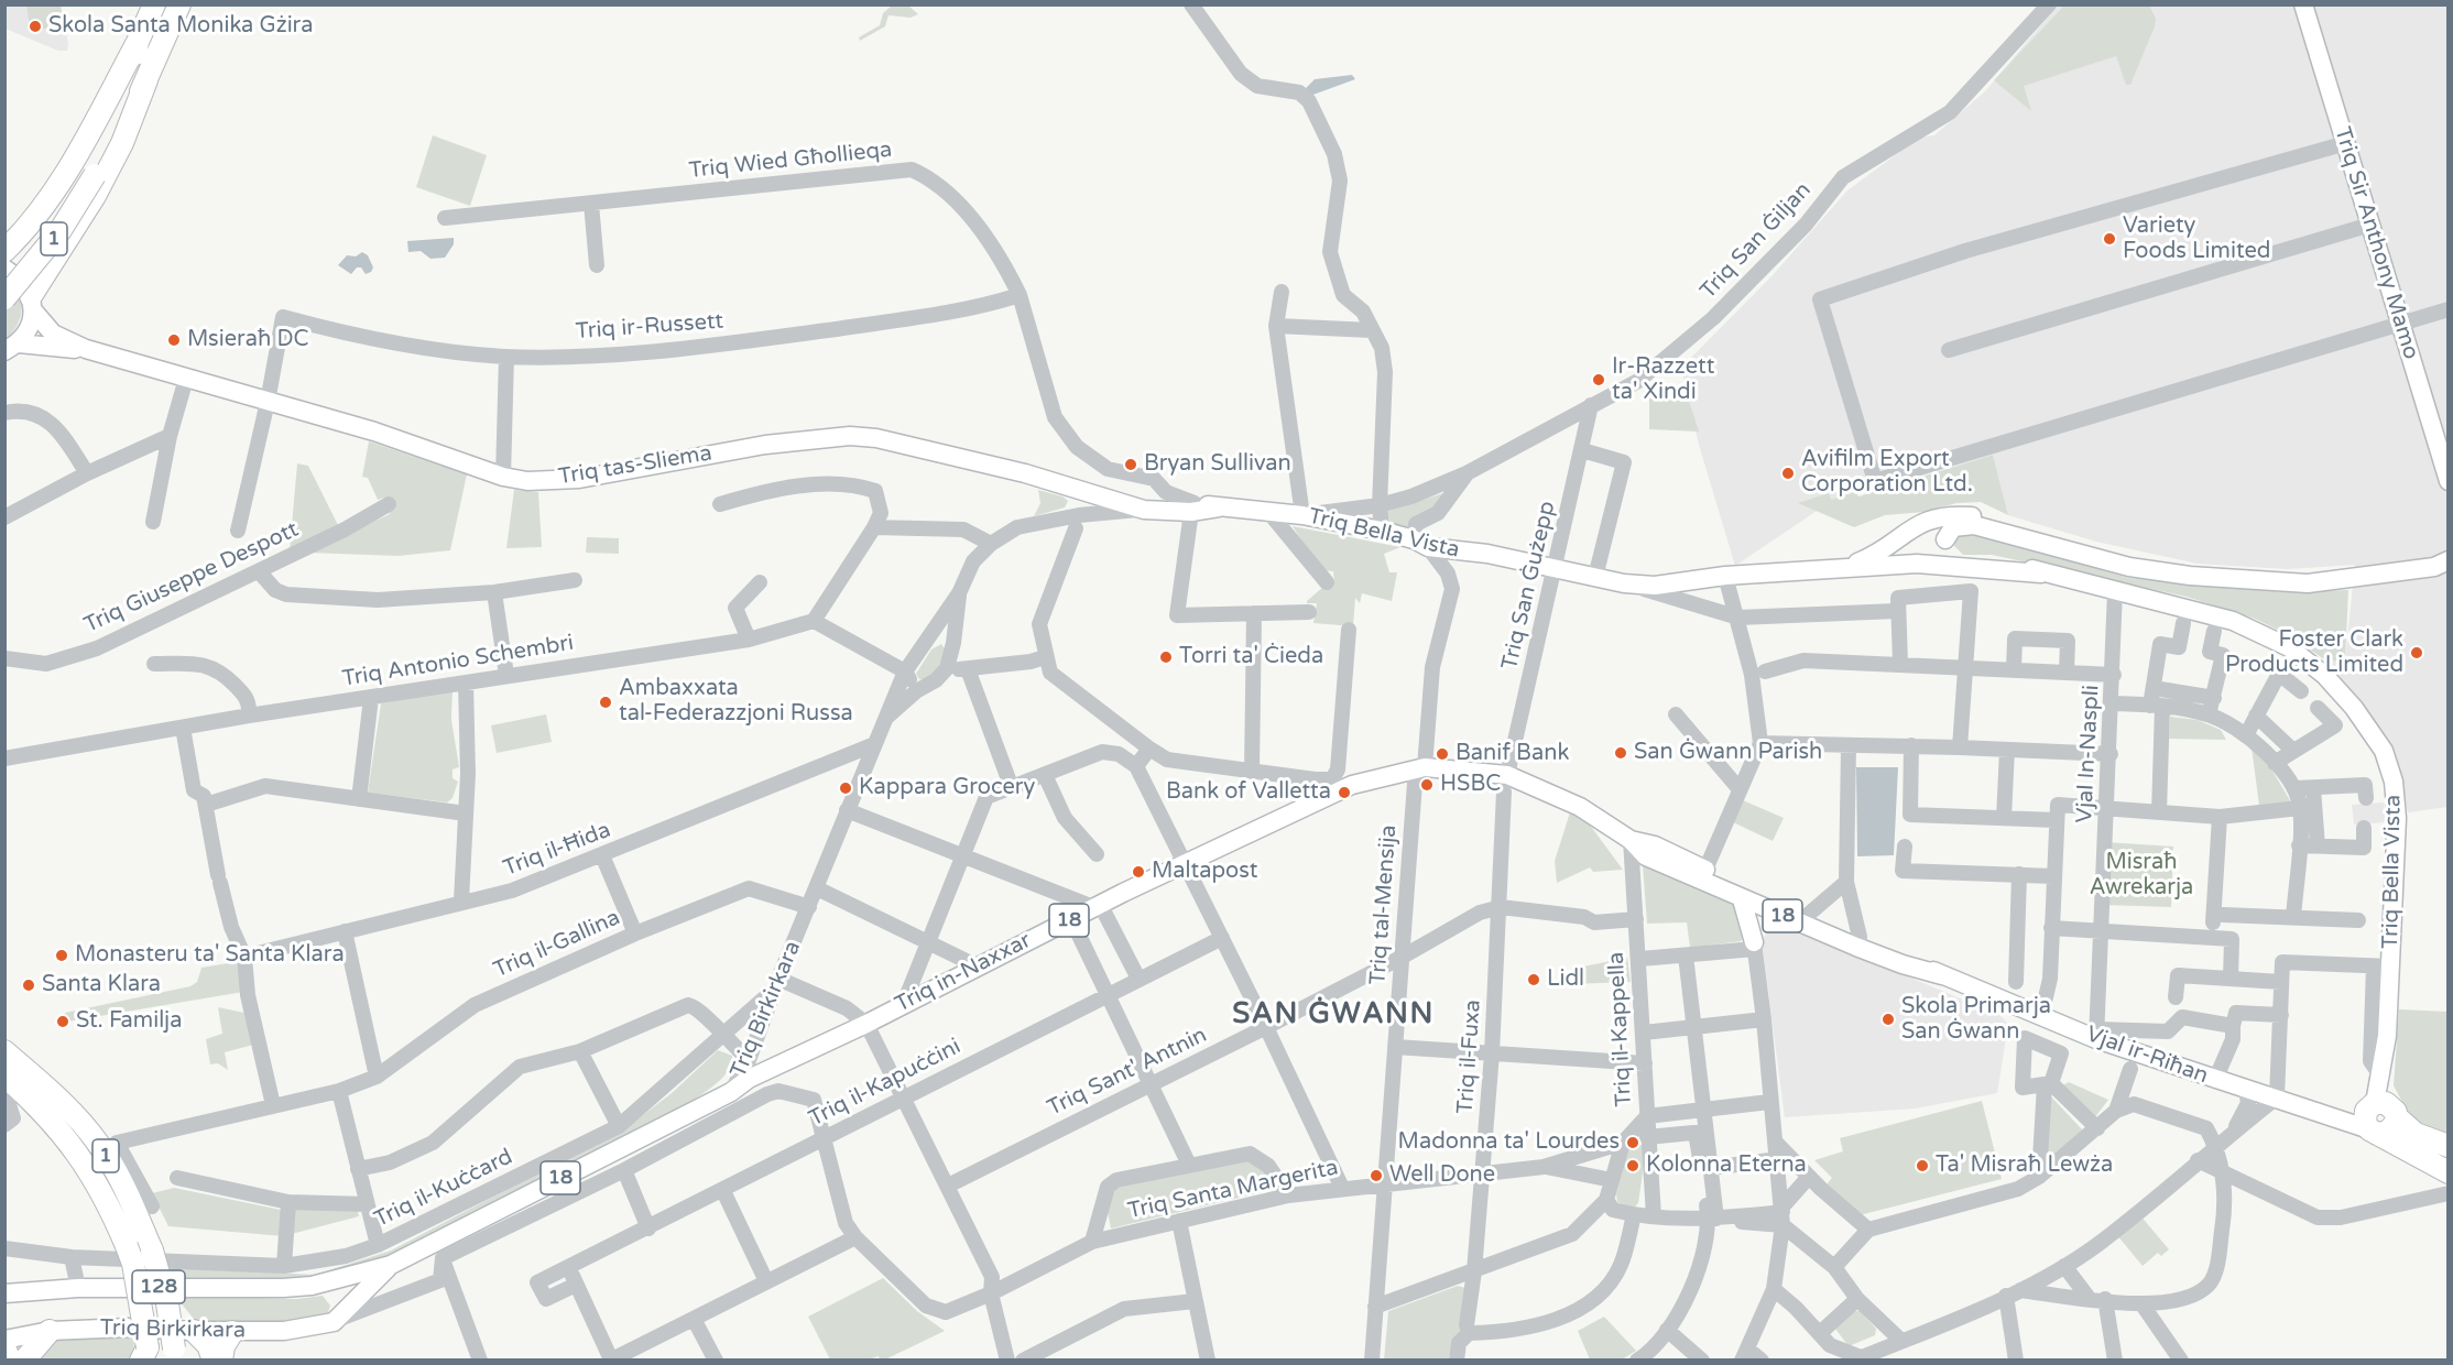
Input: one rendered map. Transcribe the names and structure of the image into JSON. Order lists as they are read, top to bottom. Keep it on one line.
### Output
{"streets":{"highway":["1","18"],"main road":["Triq Sir Anthony Mamo","Triq tas-Sliema","Triq Bella Vista","Triq in-Naxxar","Triq Birkirkara","Vjal ir-Riħan","128"],"street":["Triq Wied Għollieqa","Triq San Ġiljan","Triq ir-Russett","Triq Giuseppe Despott","Triq San Ġużepp","Triq Antonio Schembri","Vjal In-Naspli","Triq il-Ħida","Triq tal-Mensija","Triq il-Gallina","Triq il-Kappella","Triq il-Fuxa","Triq Sant' Antnin","Triq il-Kapuċċini","Triq il-Kuċċard","Triq Santa Margerita"]},"crossings":[["Triq Wied Għollieqa","Triq ir-Russett"],["Triq Wied Għollieqa","Triq tas-Sliema"],["Triq Wied Għollieqa","Triq Birkirkara"],["Triq San Ġiljan","Triq Bella Vista"],["Triq San Ġiljan","Triq San Ġużepp"],["Triq San Ġiljan","Triq tal-Mensija"],["Triq ir-Russett","Triq tas-Sliema"],["Triq tas-Sliema","Triq Bella Vista"],["Triq tas-Sliema","Triq Birkirkara"],["Triq Bella Vista","Triq San Ġużepp"],["Triq Bella Vista","Vjal In-Naspli"],["Triq Bella Vista","Triq tal-Mensija"],["Triq Bella Vista","Vjal ir-Riħan"],["Triq San Ġużepp","Vjal ir-Riħan"],["Triq San Ġużepp","Triq il-Fuxa"],["Vjal In-Naspli","Vjal ir-Riħan"],["Triq il-Ħida","Triq Birkirkara"],["Triq tal-Mensija","Triq in-Naxxar"],["Triq tal-Mensija","Vjal ir-Riħan"],["Triq tal-Mensija","Triq Sant' Antnin"],["Triq tal-Mensija","Triq Santa Margerita"],["18","Vjal ir-Riħan"],["Triq il-Gallina","Triq Birkirkara"],["Triq in-Naxxar","Triq Birkirkara"],["Triq in-Naxxar","Vjal ir-Riħan"],["Triq Birkirkara","Triq il-Kuċċard"],["Triq il-Kappella","Vjal ir-Riħan"],["Vjal ir-Riħan","Triq il-Fuxa"],["Triq il-Fuxa","Triq Sant' Antnin"],["Triq il-Fuxa","Triq Santa Margerita"]],"districts":["SAN ĠWANN"],"parks":["Misraħ Awrekarja"],"places":["Skola Santa Monika Gżira","Variety Foods Limited","Msieraħ DC","Ir-Razzett ta' Xindi","Bryan Sullivan","Avifilm Export Corporation Ltd.","Foster Clark Products Limited","Torri ta' Ċieda","Ambaxxata tal-Federazzjoni Russa","San Ġwann Parish","Banif Bank","HSBC","Kappara Grocery","Bank of Valletta","Maltapost","Monasteru ta' Santa Klara","Lidl","Santa Klara","Skola Primarja San Ġwann","St. Familja","Madonna ta' Lourdes","Kolonna Eterna","Ta' Misraħ Lewża","Well Done"]}
